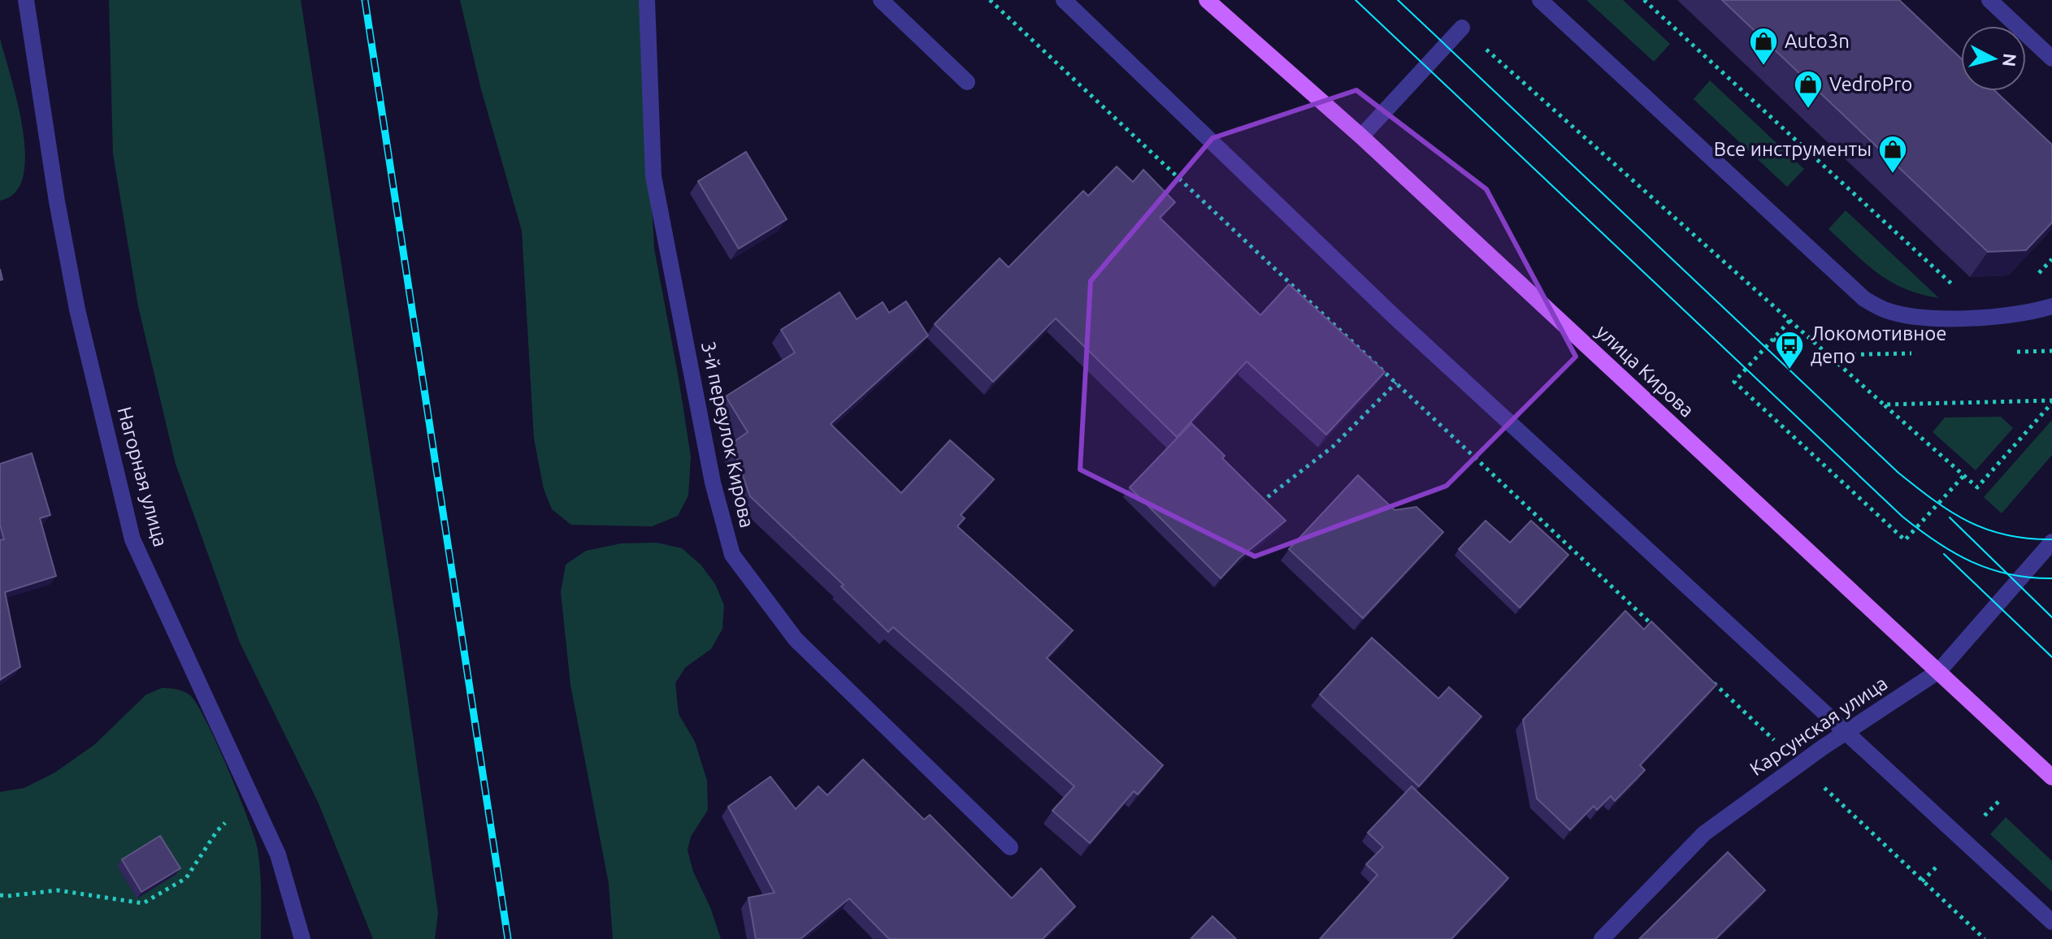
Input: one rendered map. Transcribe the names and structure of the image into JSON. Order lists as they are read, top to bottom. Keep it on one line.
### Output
{"streets":{"main road":["улица Кирова"],"street":["3-й переулок Кирова","Нагорная улица","Карсунская улица"]},"crossings":[["улица Кирова","Карсунская улица"]],"places":{"shop":["Auto3n","VedroPro","Все инструменты"],"bus stop":["Локомотивное депо"]},"north":"right"}
